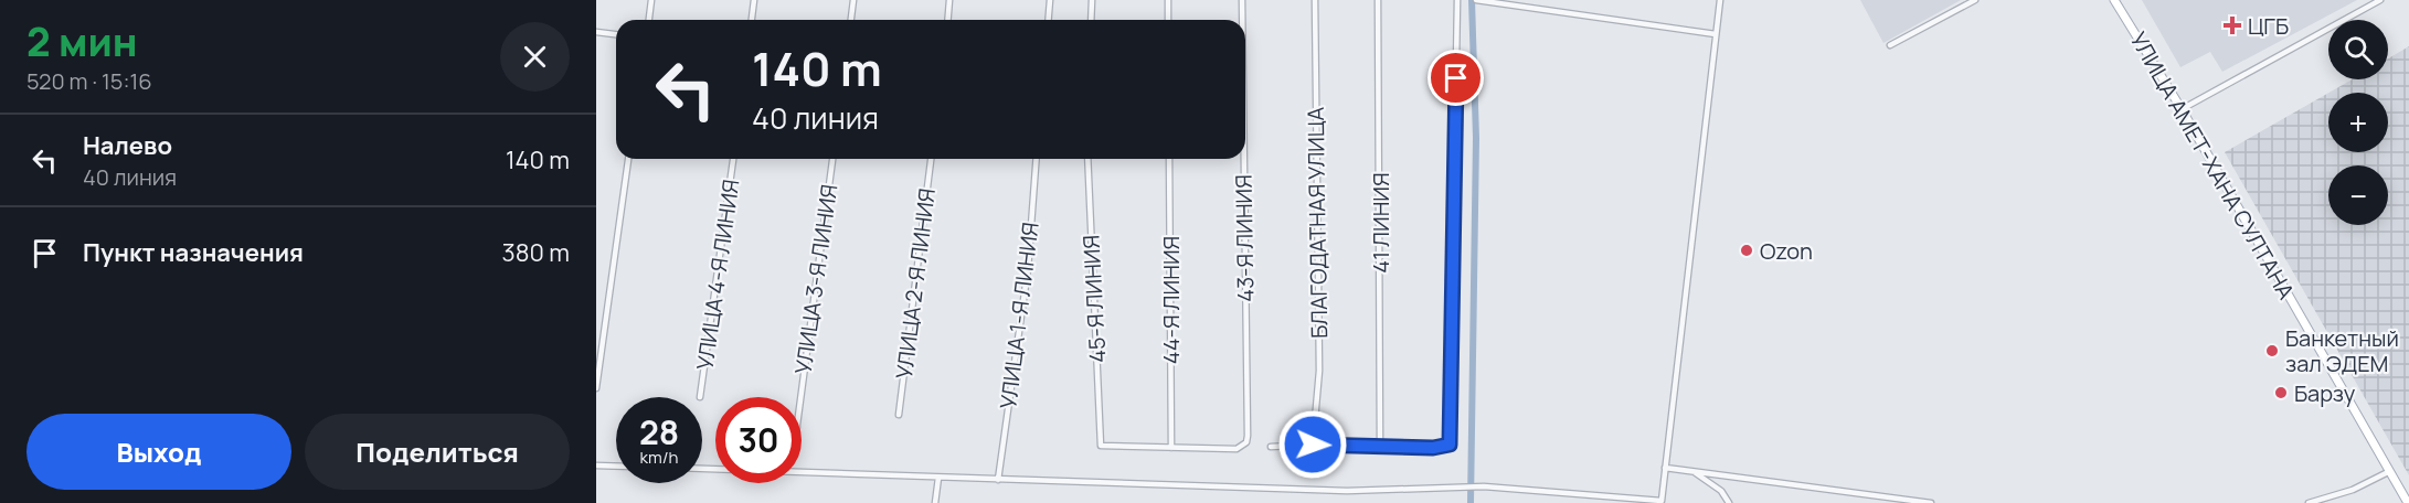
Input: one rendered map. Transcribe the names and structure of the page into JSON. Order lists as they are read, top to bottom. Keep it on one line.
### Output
{"streets":{"main road":["УЛИЦА АМЕТ-ХАНА СУЛТАНА"],"street":["БЛАГОДАТНАЯ УЛИЦА","41 ЛИНИЯ","43-Я ЛИНИЯ","УЛИЦА 4-Я ЛИНИЯ","УЛИЦА 3-Я ЛИНИЯ","УЛИЦА 2-Я ЛИНИЯ","45-Я ЛИНИЯ","44-Я ЛИНИЯ","УЛИЦА 1-Я ЛИНИЯ"]},"crossings":[["43-Я ЛИНИЯ","45-Я ЛИНИЯ"],["43-Я ЛИНИЯ","44-Я ЛИНИЯ"],["45-Я ЛИНИЯ","44-Я ЛИНИЯ"]],"places":{"health":["ЦГБ"],"other":["Ozon","Банкетный зал ЭДЕМ","Барзу"]},"page":{"heading":["2 мин","520 m · 15:16"],"map_buttons":["+","−"],"turn":["140 m","40 линия"],"list":[{"name":"Налево","note":"40 линия","value":"140 m"},{"name":"Пункт назначения","value":"380 m"}],"speed":"28 km/h","limit":"30","buttons":["Выход","Поделиться"]}}
